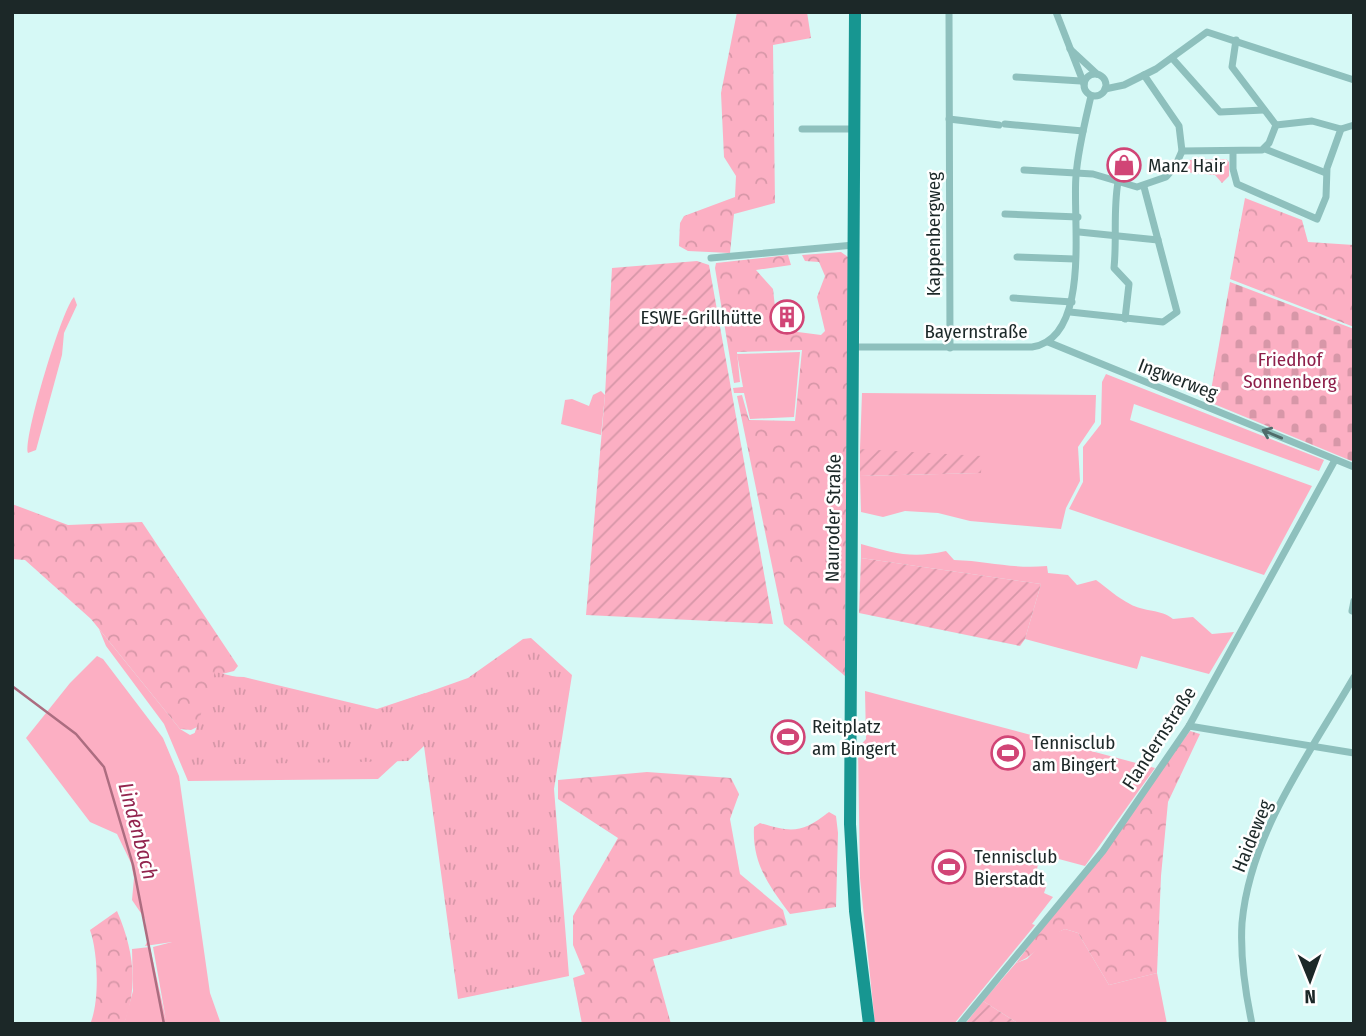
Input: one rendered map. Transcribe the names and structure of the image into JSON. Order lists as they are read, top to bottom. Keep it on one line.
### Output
{"streets":{"main road":["Nauroder Straße"],"street":["Kappenbergweg","Bayernstraße","Ingwerweg","Flandernstraße","Haideweg"]},"crossings":[["Kappenbergweg","Bayernstraße"],["Bayernstraße","Ingwerweg"],["Bayernstraße","Nauroder Straße"],["Ingwerweg","Flandernstraße"]],"one_way":["Ingwerweg"],"water":["Lindenbach"],"parks":["Friedhof Sonnenberg"],"places":{"shop":["Manz Hair"],"building":["ESWE-Grillhütte"],"sports":["Reitplatz am Bingert","Tennisclub am Bingert","Tennisclub Bierstadt"]},"north":"bottom"}
